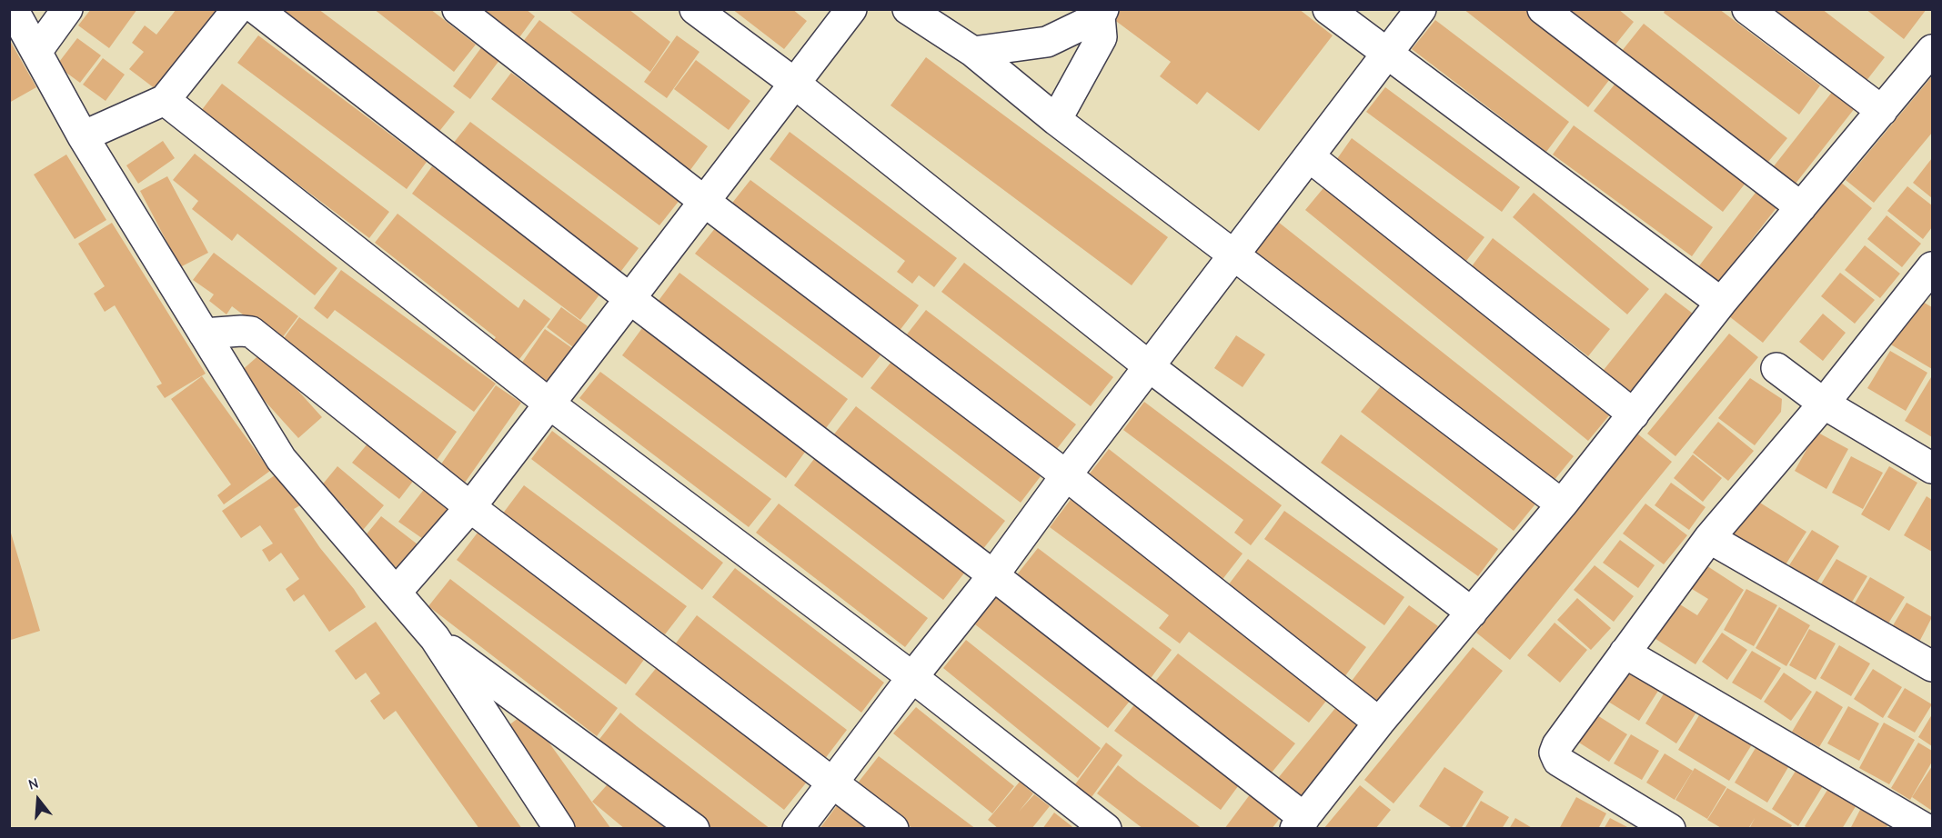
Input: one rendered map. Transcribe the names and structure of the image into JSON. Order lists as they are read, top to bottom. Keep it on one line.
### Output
{"north":"top"}
